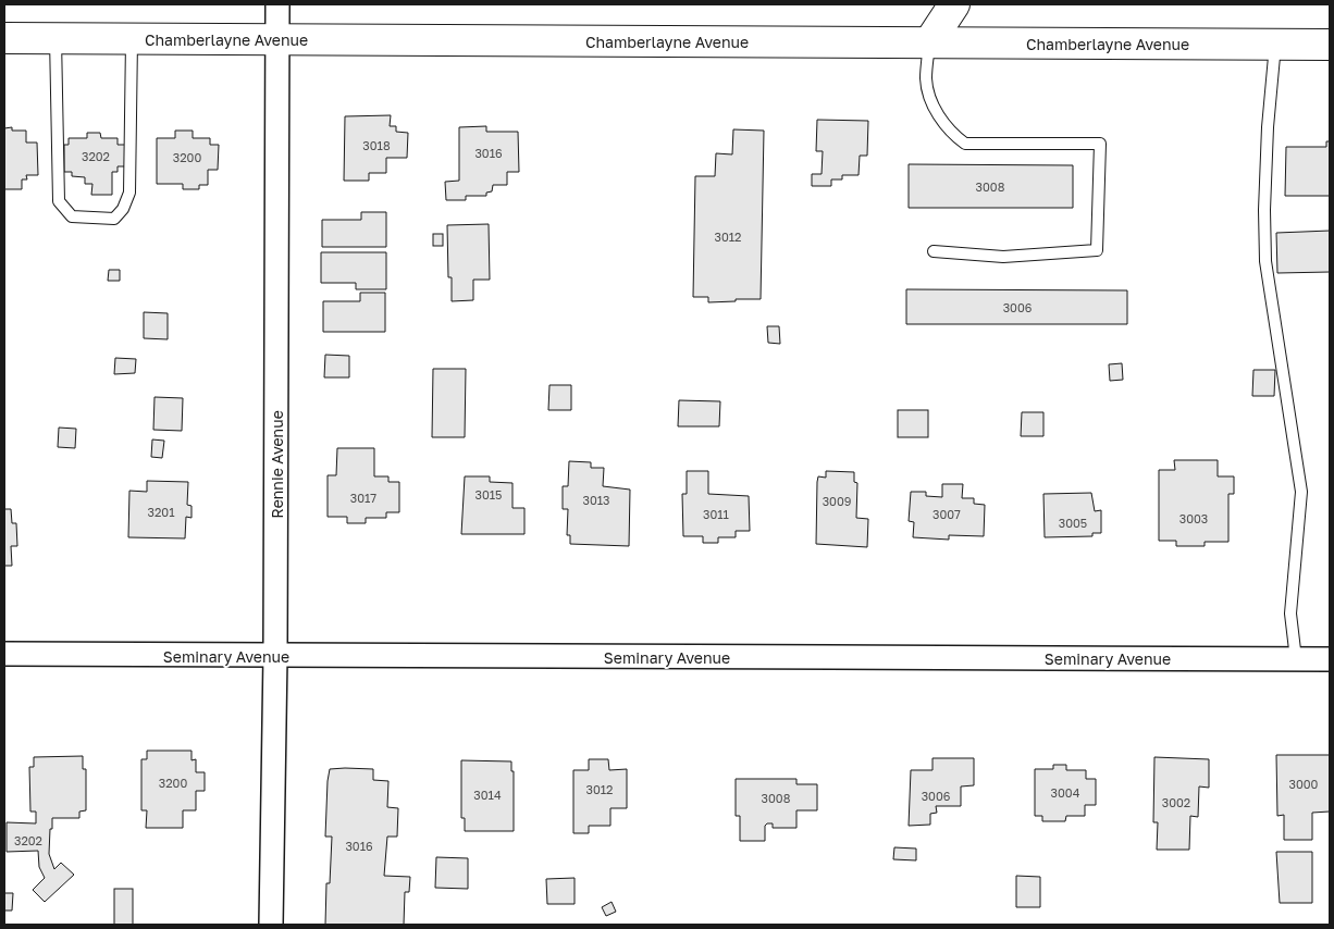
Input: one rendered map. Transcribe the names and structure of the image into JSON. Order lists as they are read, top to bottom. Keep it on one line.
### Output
{"streets":{"main road":["Chamberlayne Avenue"],"street":["Rennie Avenue","Seminary Avenue"]},"crossings":[["Chamberlayne Avenue","Rennie Avenue"],["Rennie Avenue","Seminary Avenue"]],"house_numbers":["3018","3016","3202","3200","3008","3012","3006","3015","3017","3013","3009","3201","3011","3007","3003","3005","3200","3000","3012","3004","3014","3006","3008","3002","3202","3016"]}
